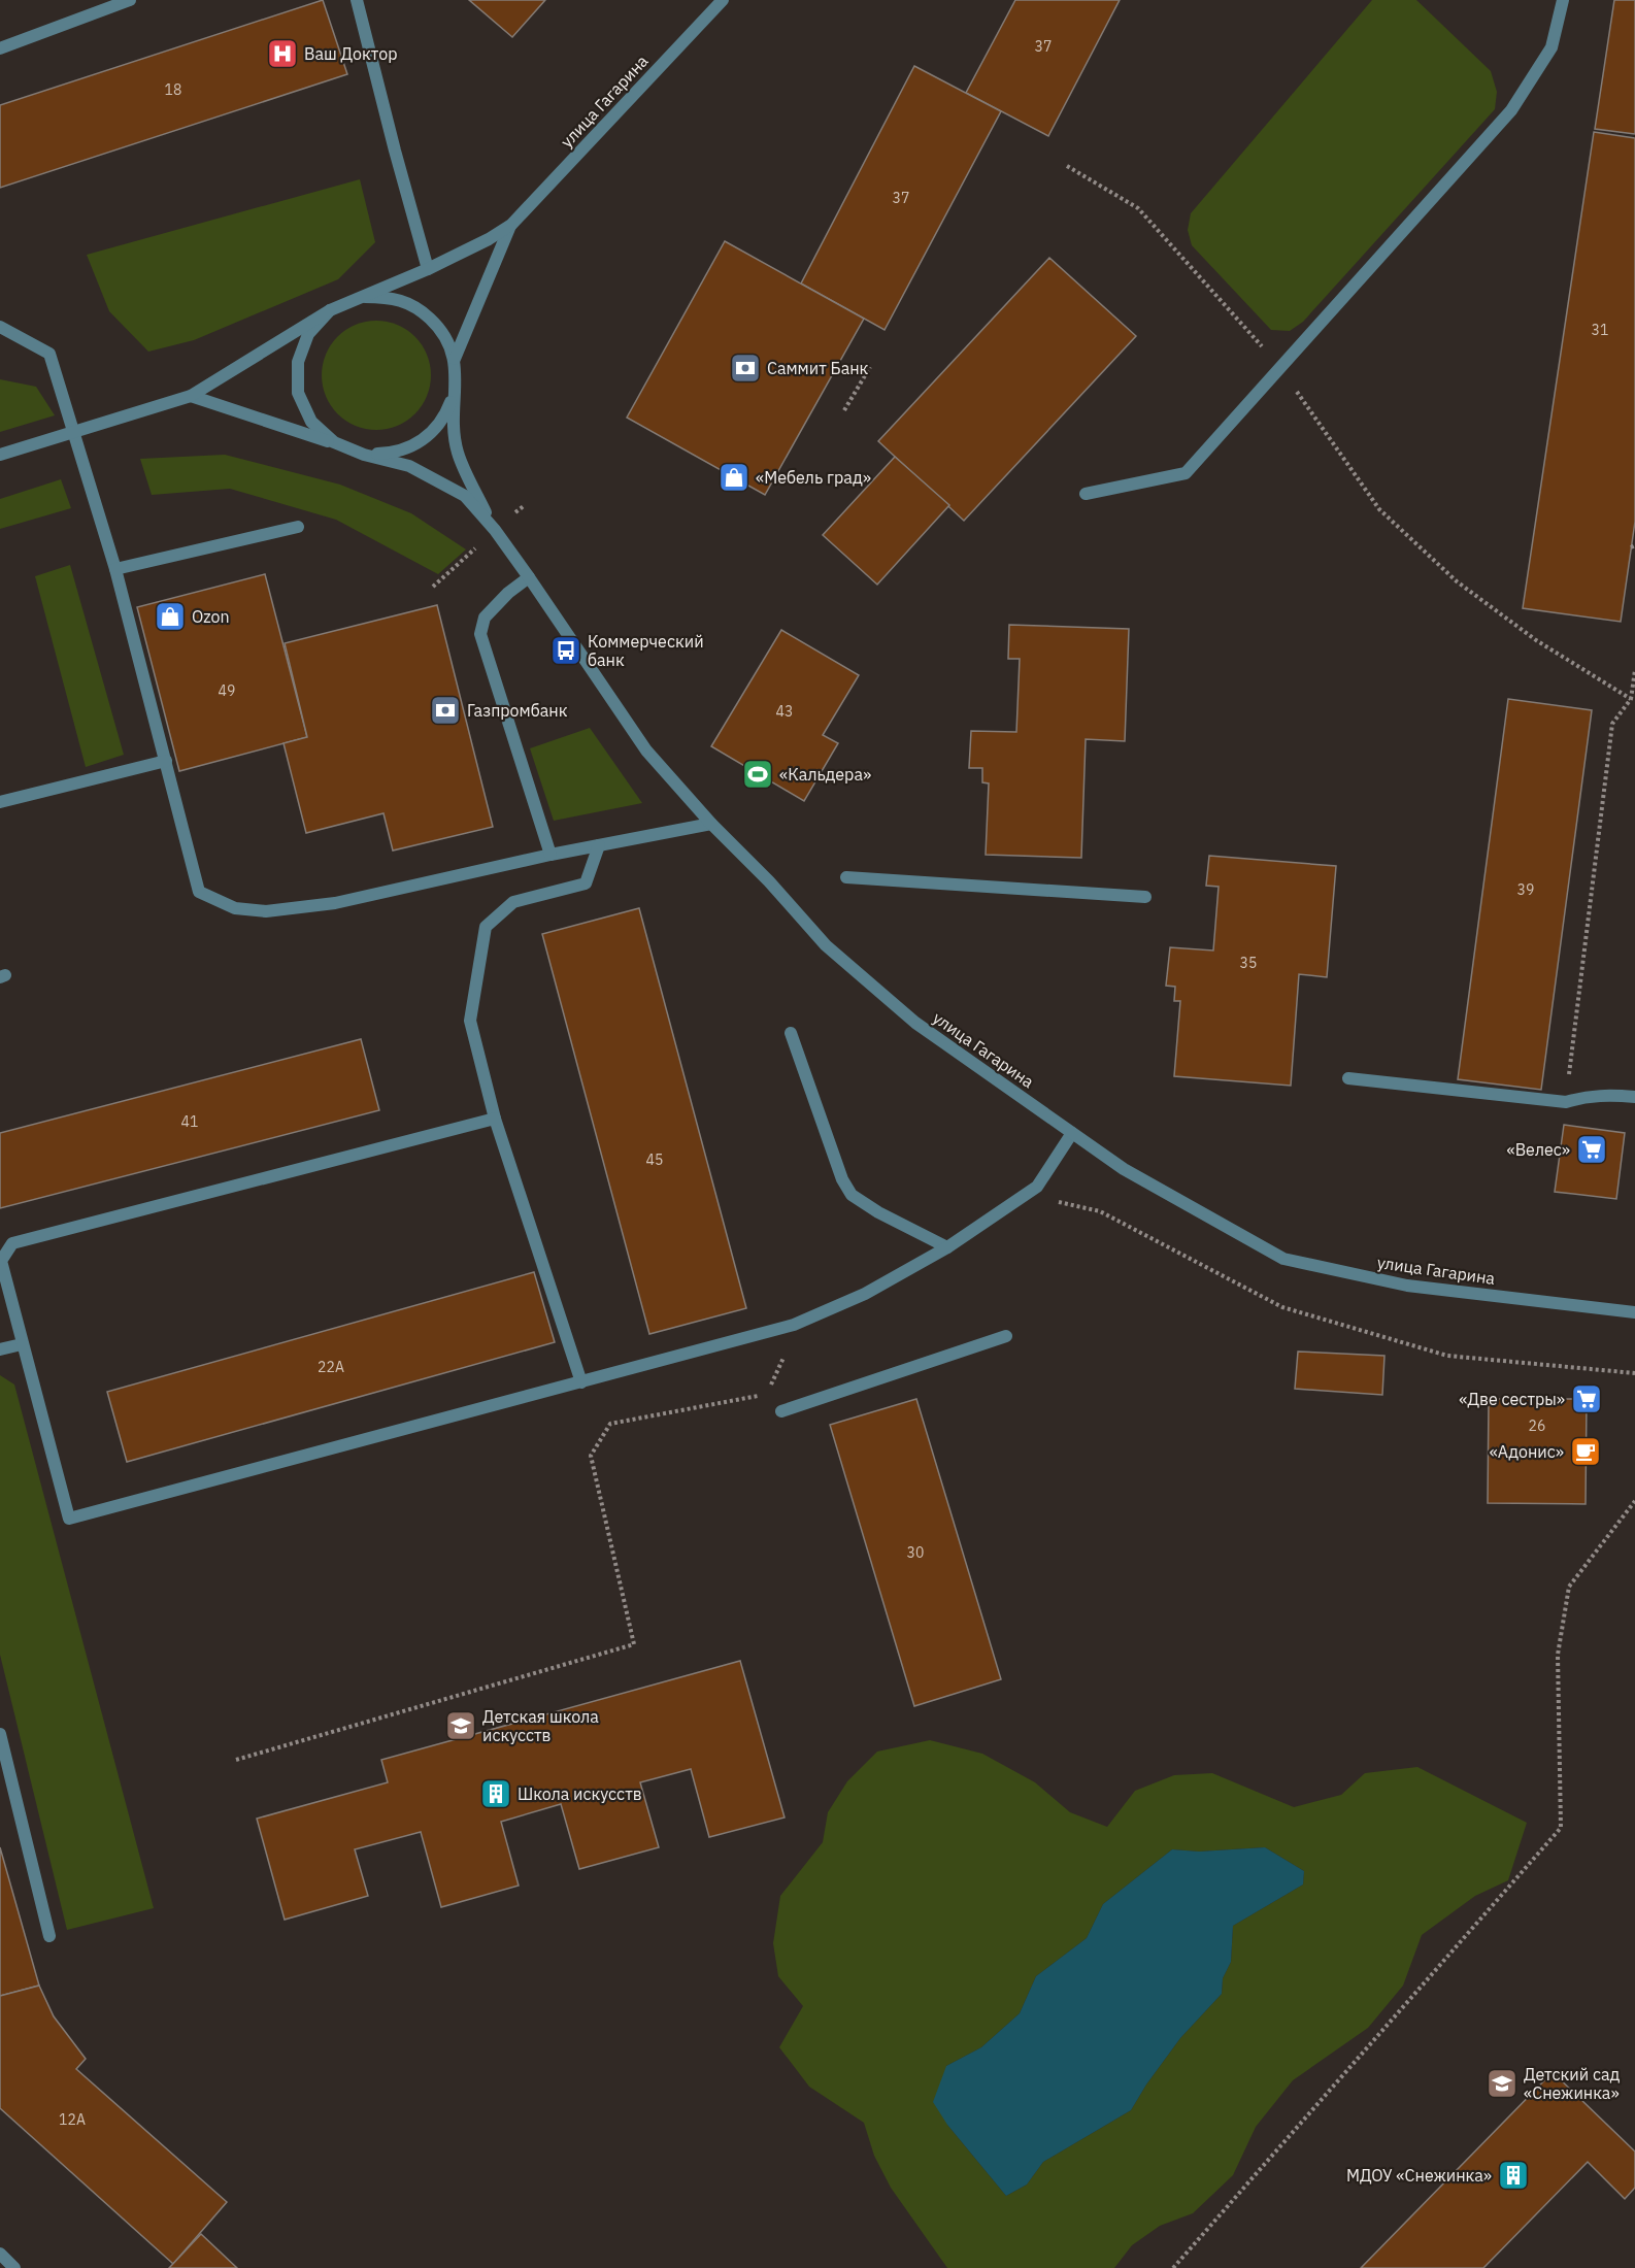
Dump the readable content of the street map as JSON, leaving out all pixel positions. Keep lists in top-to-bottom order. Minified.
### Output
{"streets":{"street":["улица Гагарина"]},"places":{"hospital":["Ваш Доктор"],"bank":["Саммит Банк","Газпромбанк"],"shop":["«Мебель град»","Ozon"],"bus stop":["Коммерческий банк"],"sports":["«Кальдера»"],"supermarket":["«Велес»","«Две сестры»"],"cafe":["«Адонис»"],"school or university":["Детская школа искусств","Детский сад «Снежинка»"],"building":["Школа искусств","МДОУ «Снежинка»"]},"house_numbers":["37","18","37","31","49","43","39","35","41","45","22А","26","30","12А"]}
